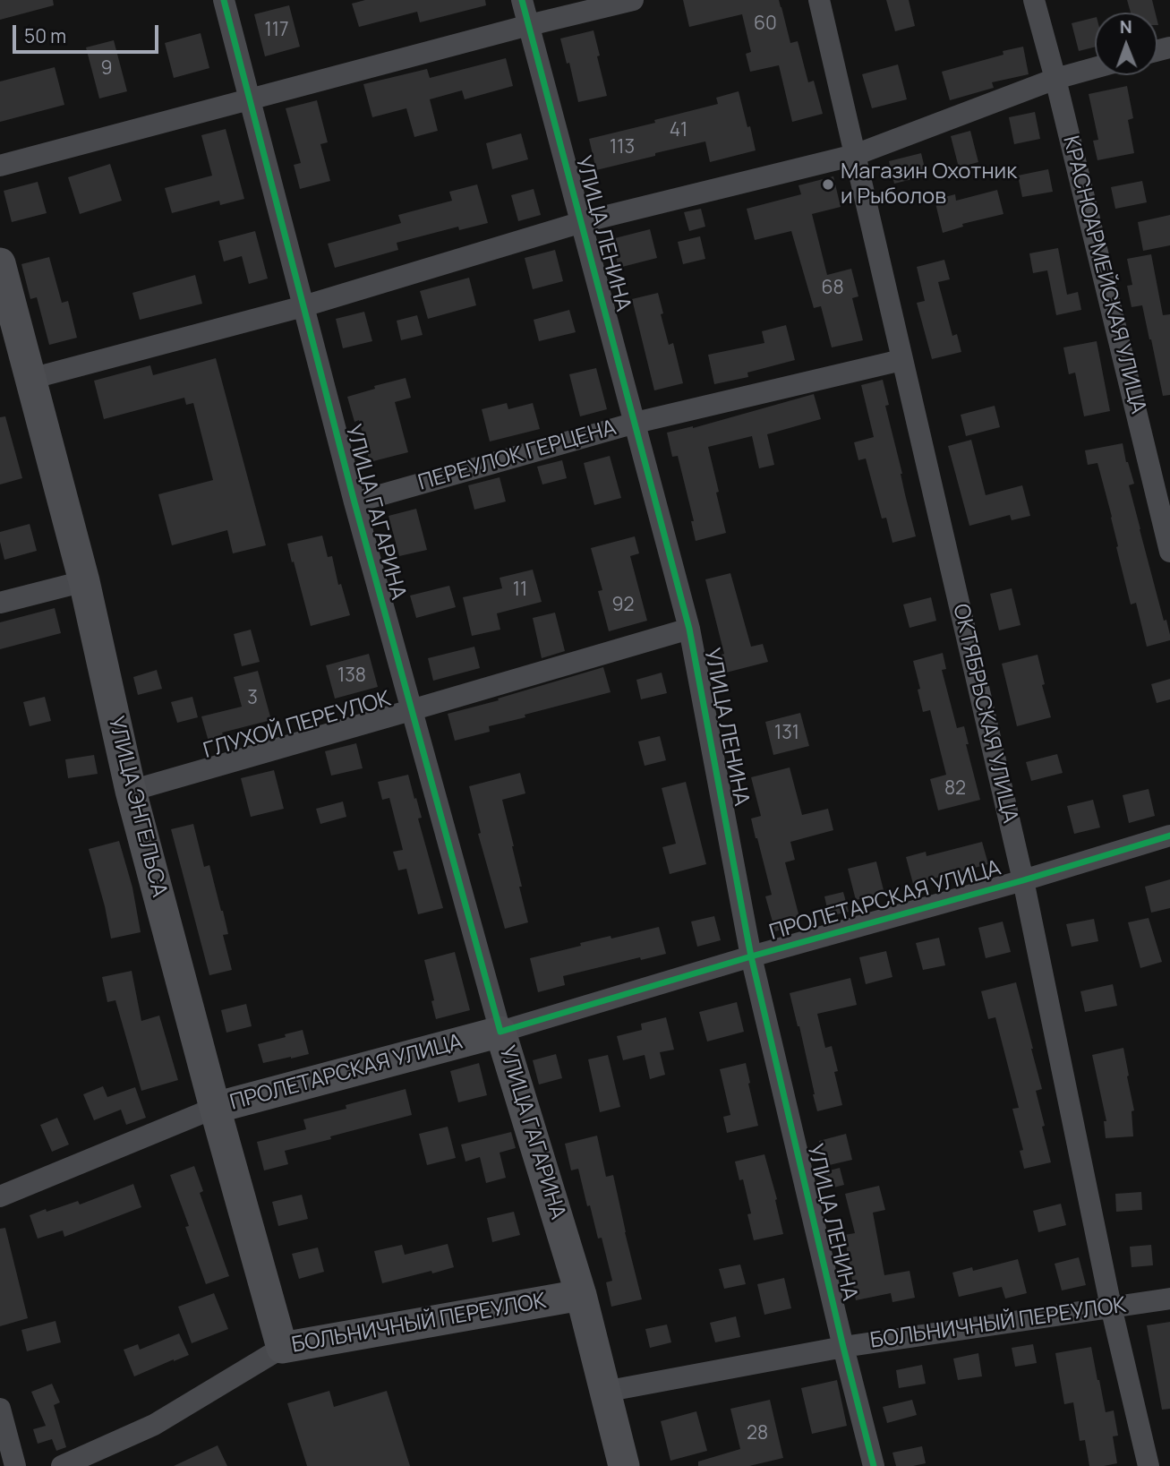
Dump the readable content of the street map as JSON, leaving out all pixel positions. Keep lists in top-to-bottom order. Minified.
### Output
{"streets":{"main road":["УЛИЦА ГАГАРИНА","УЛИЦА ЭНГЕЛЬСА","ПРОЛЕТАРСКАЯ УЛИЦА","БОЛЬНИЧНЫЙ ПЕРЕУЛОК"],"street":["УЛИЦА ЛЕНИНА","КРАСНОАРМЕЙСКАЯ УЛИЦА","ПЕРЕУЛОК ГЕРЦЕНА","ОКТЯБРЬСКАЯ УЛИЦА","ГЛУХОЙ ПЕРЕУЛОК"]},"crossings":[["УЛИЦА ЛЕНИНА","ПЕРЕУЛОК ГЕРЦЕНА"],["УЛИЦА ЛЕНИНА","ГЛУХОЙ ПЕРЕУЛОК"],["УЛИЦА ЛЕНИНА","ПРОЛЕТАРСКАЯ УЛИЦА"],["УЛИЦА ЛЕНИНА","БОЛЬНИЧНЫЙ ПЕРЕУЛОК"],["ПЕРЕУЛОК ГЕРЦЕНА","УЛИЦА ГАГАРИНА"],["ПЕРЕУЛОК ГЕРЦЕНА","ОКТЯБРЬСКАЯ УЛИЦА"],["УЛИЦА ГАГАРИНА","ГЛУХОЙ ПЕРЕУЛОК"],["УЛИЦА ГАГАРИНА","ПРОЛЕТАРСКАЯ УЛИЦА"],["УЛИЦА ГАГАРИНА","БОЛЬНИЧНЫЙ ПЕРЕУЛОК"],["ОКТЯБРЬСКАЯ УЛИЦА","ПРОЛЕТАРСКАЯ УЛИЦА"],["ОКТЯБРЬСКАЯ УЛИЦА","БОЛЬНИЧНЫЙ ПЕРЕУЛОК"],["ГЛУХОЙ ПЕРЕУЛОК","УЛИЦА ЭНГЕЛЬСА"],["УЛИЦА ЭНГЕЛЬСА","ПРОЛЕТАРСКАЯ УЛИЦА"],["УЛИЦА ЭНГЕЛЬСА","БОЛЬНИЧНЫЙ ПЕРЕУЛОК"]],"places":["Магазин Охотник и Рыболов"],"house_numbers":["60","117","9","41","113","68","11","92","138","3","131","82","28"],"scale_bar":"50 m","north":"top"}
